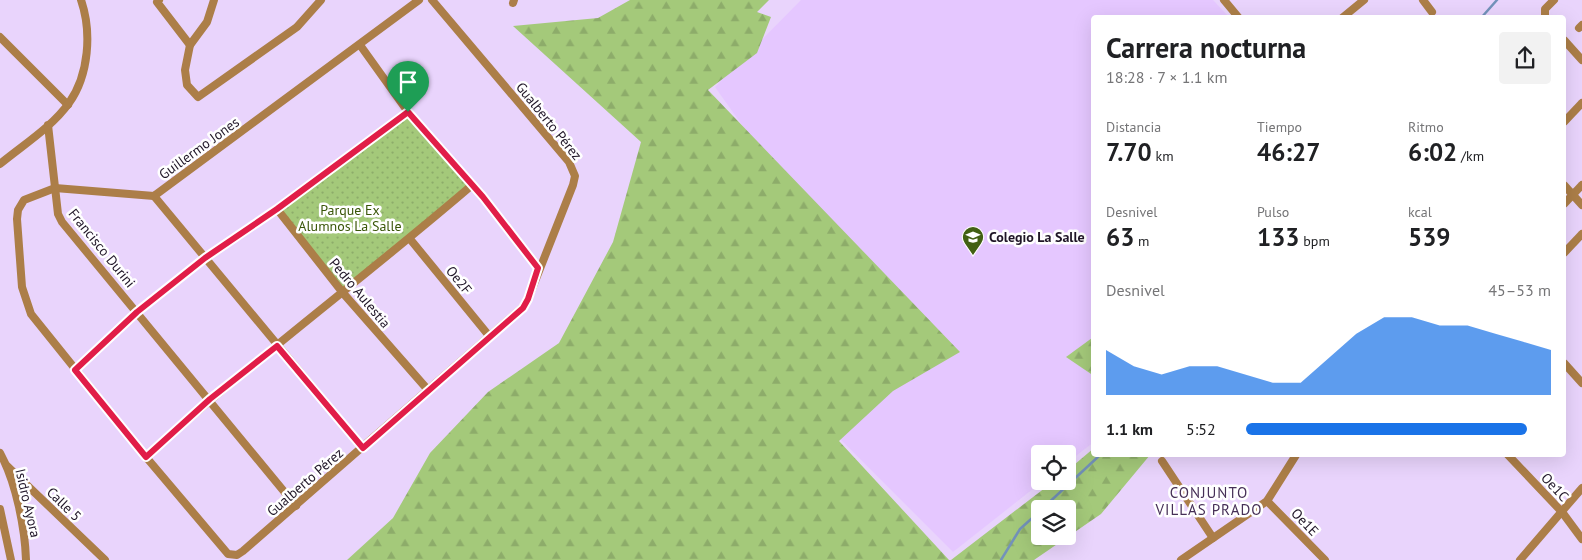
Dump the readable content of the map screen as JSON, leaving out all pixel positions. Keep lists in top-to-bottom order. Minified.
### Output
{"streets":{"street":["Gualberto Pérez","Guillermo Jones","Francisco Durini","Oe2F","Pedro Aulestia","Oe1C","Isidro Ayora","Calle 5","Oe1E"]},"crossings":[["Gualberto Pérez","Guillermo Jones"],["Gualberto Pérez","Francisco Durini"],["Gualberto Pérez","Oe2F"],["Gualberto Pérez","Pedro Aulestia"],["Guillermo Jones","Francisco Durini"],["Isidro Ayora","Calle 5"]],"districts":["CONJUNTO VILLAS PRADO"],"parks":["Parque Ex Alumnos La Salle"],"places":{"school or university":["Colegio La Salle"]},"page":{"heading":["Carrera nocturna","18:28 · 7 × 1.1 km"],"stats":[["Distancia","7.70 km"],["Tiempo","46:27"],["Ritmo","6:02 /km"],["Desnivel","63 m"],["Pulso","133 bpm"],["kcal","539"]],"chart":["Desnivel","45–53 m"],"list":[{"name":"1.1 km","note":"5:52"}]}}
